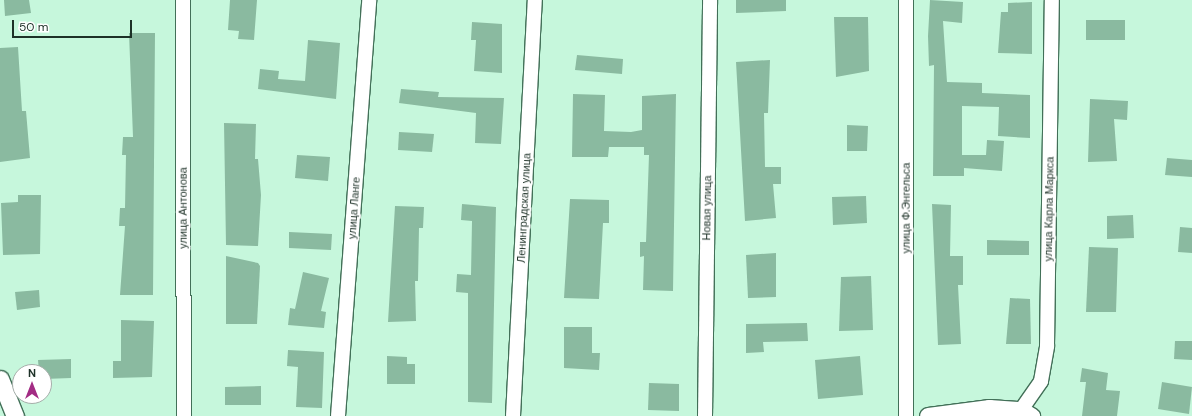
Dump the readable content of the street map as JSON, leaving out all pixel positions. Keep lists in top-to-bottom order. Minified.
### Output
{"streets":{"street":["улица Антонова","улица Ланге","Ленинградская улица","Новая улица","улица Ф.Энгельса","улица Карла Маркса"]},"scale_bar":"50 m","north":"top"}
